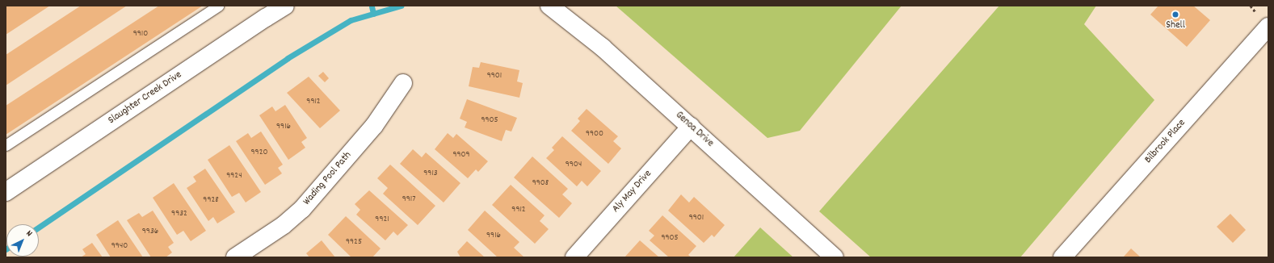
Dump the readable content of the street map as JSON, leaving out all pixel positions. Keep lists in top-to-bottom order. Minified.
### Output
{"streets":{"street":["Slaughter Creek Drive","Genoa Drive","Bilbrook Place","Wading Pool Path","Aly May Drive"]},"crossings":[["Genoa Drive","Aly May Drive"]],"places":["Shell"],"house_numbers":["9910","9901","9912","9905","9916","9900","9920","9909","9904","9913","9924","9908","9917","9928","9912","9932","9901","9921","9936","9916","9905","9925","9940"],"north":"top right"}
